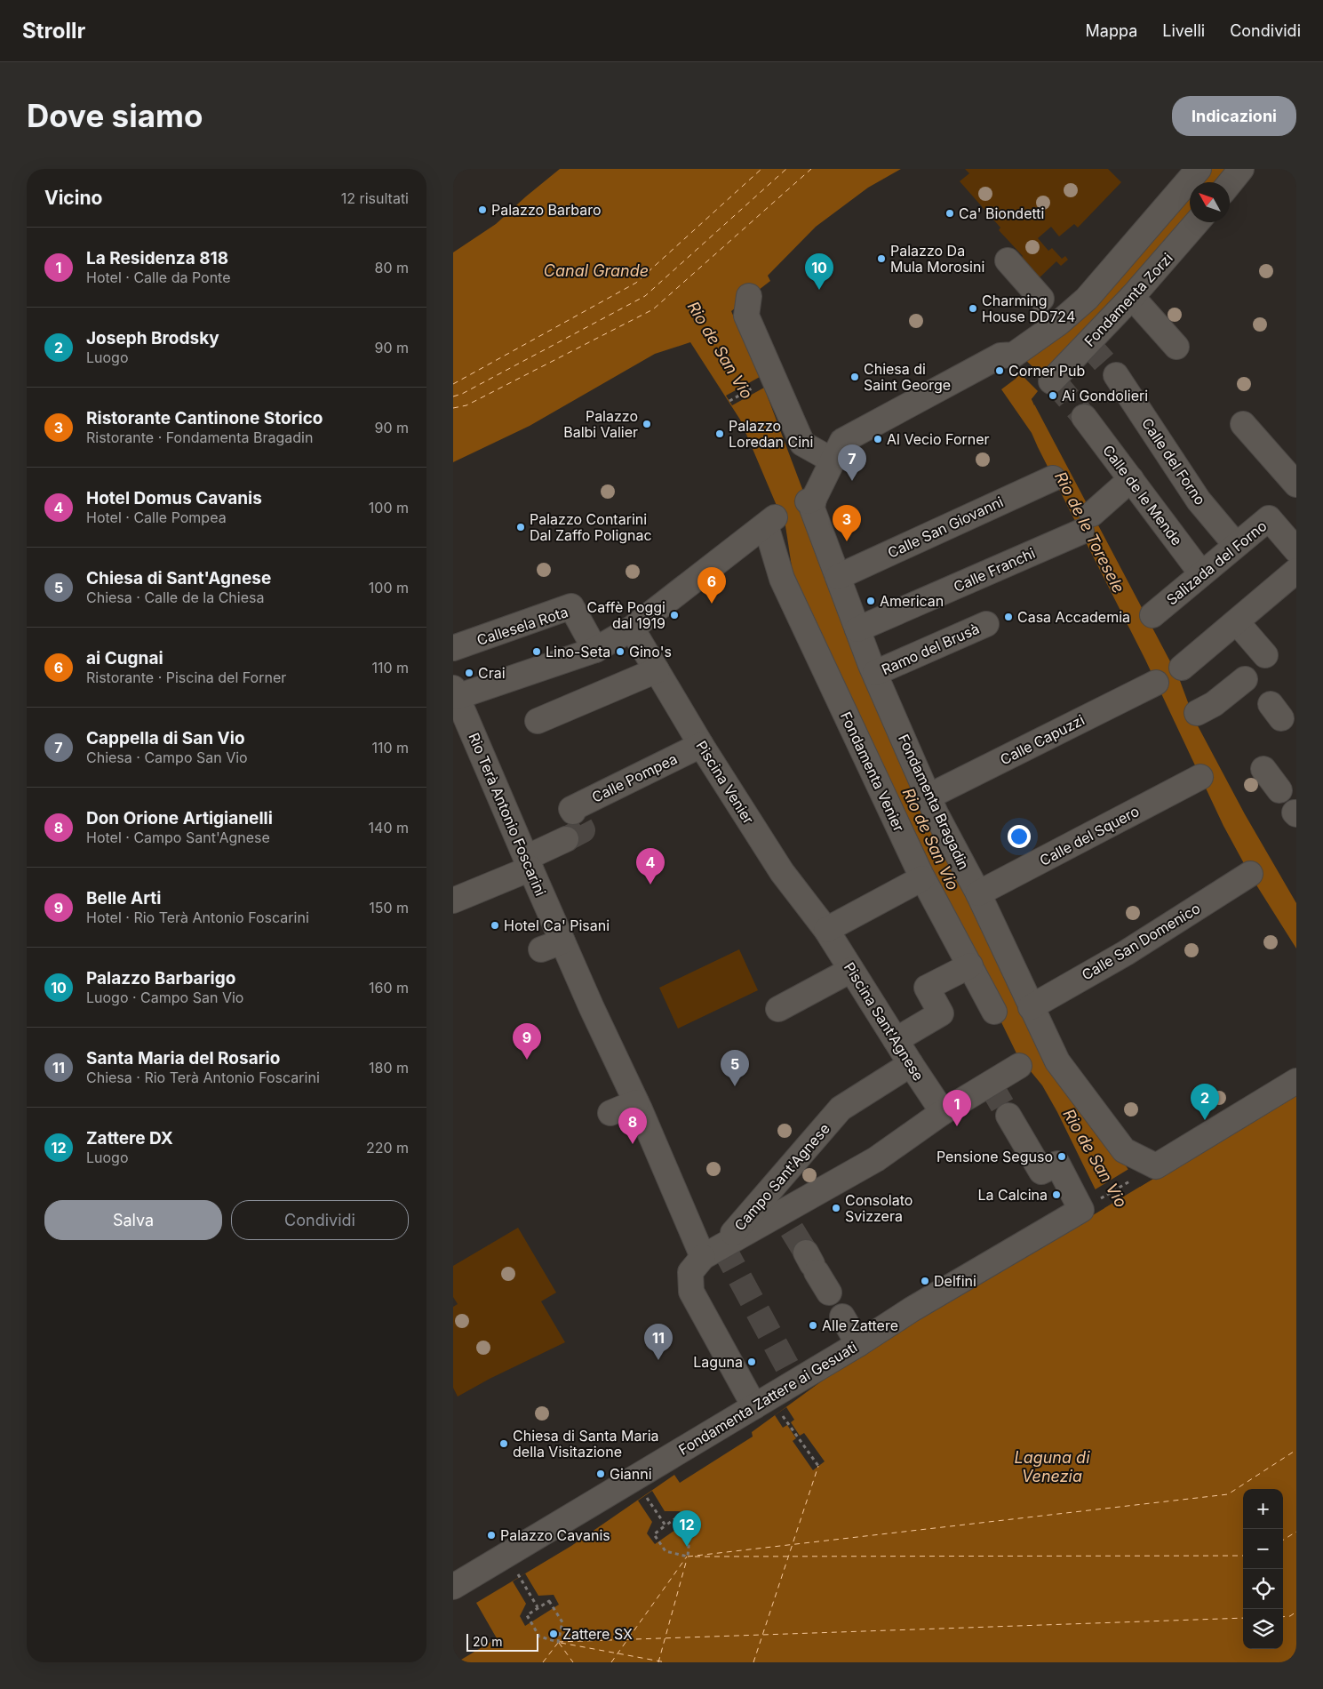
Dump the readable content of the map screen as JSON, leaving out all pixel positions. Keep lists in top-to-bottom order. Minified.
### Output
{"streets":{"street":["Fondamenta Zorzi","Calle del Forno","Calle de le Mende","Calle San Giovanni","Salizada del Forno","Calle Franchi","Callesela Rota","Ramo del Brusà","Calle Capuzzi","Fondamenta Venier","Calle Pompea","Piscina Venier","Fondamenta Bragadin","Rio Terà Antonio Foscarini","Calle del Squero","Calle San Domenico","Piscina Sant'Agnese","Campo Sant'Agnese","Fondamenta Zattere ai Gesuati"]},"crossings":[["Calle del Forno","Salizada del Forno"],["Calle de le Mende","Salizada del Forno"],["Calle de le Mende","Calle Franchi"],["Calle San Giovanni","Fondamenta Bragadin"],["Calle Franchi","Fondamenta Bragadin"],["Ramo del Brusà","Fondamenta Bragadin"],["Calle Capuzzi","Fondamenta Bragadin"],["Fondamenta Venier","Piscina Venier"],["Calle Pompea","Piscina Venier"],["Piscina Venier","Piscina Sant'Agnese"],["Fondamenta Bragadin","Calle del Squero"],["Fondamenta Bragadin","Calle San Domenico"],["Piscina Sant'Agnese","Campo Sant'Agnese"]],"water":["Canal Grande","Rio de San Vio","Rio de le Toresele","Laguna di Venezia"],"places":["Palazzo Barbaro","Ca' Biondetti","Palazzo Da Mula Morosini","Charming House DD724","Corner Pub","Chiesa di Saint George","Ai Gondolieri","Palazzo Balbi Valier","Palazzo Loredan Cini","Al Vecio Forner","Palazzo Contarini Dal Zaffo Polignac","American","Caffè Poggi dal 1919","Casa Accademia","Lino-Seta","Gino's","Crai","Hotel Ca' Pisani","Pensione Seguso","La Calcina","Consolato Svizzera","Delfini","Alle Zattere","Laguna","Chiesa di Santa Maria della Visitazione","Gianni","Palazzo Cavanis","Zattere SX"],"scale_bar":"20 m","north":"top left","page":{"header":"Strollr","nav":["Mappa","Livelli","Condividi"],"buttons":["Indicazioni",["Salva","Condividi"]],"title":"Dove siamo","heading":["Vicino","12 risultati"],"list":[{"mark":"1","name":"La Residenza 818","note":"Hotel · Calle da Ponte","value":"80 m"},{"mark":"2","name":"Joseph Brodsky","note":"Luogo","value":"90 m"},{"mark":"3","name":"Ristorante Cantinone Storico","note":"Ristorante · Fondamenta Bragadin","value":"90 m"},{"mark":"4","name":"Hotel Domus Cavanis","note":"Hotel · Calle Pompea","value":"100 m"},{"mark":"5","name":"Chiesa di Sant'Agnese","note":"Chiesa · Calle de la Chiesa","value":"100 m"},{"mark":"6","name":"ai Cugnai","note":"Ristorante · Piscina del Forner","value":"110 m"},{"mark":"7","name":"Cappella di San Vio","note":"Chiesa · Campo San Vio","value":"110 m"},{"mark":"8","name":"Don Orione Artigianelli","note":"Hotel · Campo Sant'Agnese","value":"140 m"},{"mark":"9","name":"Belle Arti","note":"Hotel · Rio Terà Antonio Foscarini","value":"150 m"},{"mark":"10","name":"Palazzo Barbarigo","note":"Luogo · Campo San Vio","value":"160 m"},{"mark":"11","name":"Santa Maria del Rosario","note":"Chiesa · Rio Terà Antonio Foscarini","value":"180 m"},{"mark":"12","name":"Zattere DX","note":"Luogo","value":"220 m"}],"pins":["10","7","3","6","4","9","5","2","1","8","11","12"],"map_buttons":["+","−"],"scale":"20 m"}}
